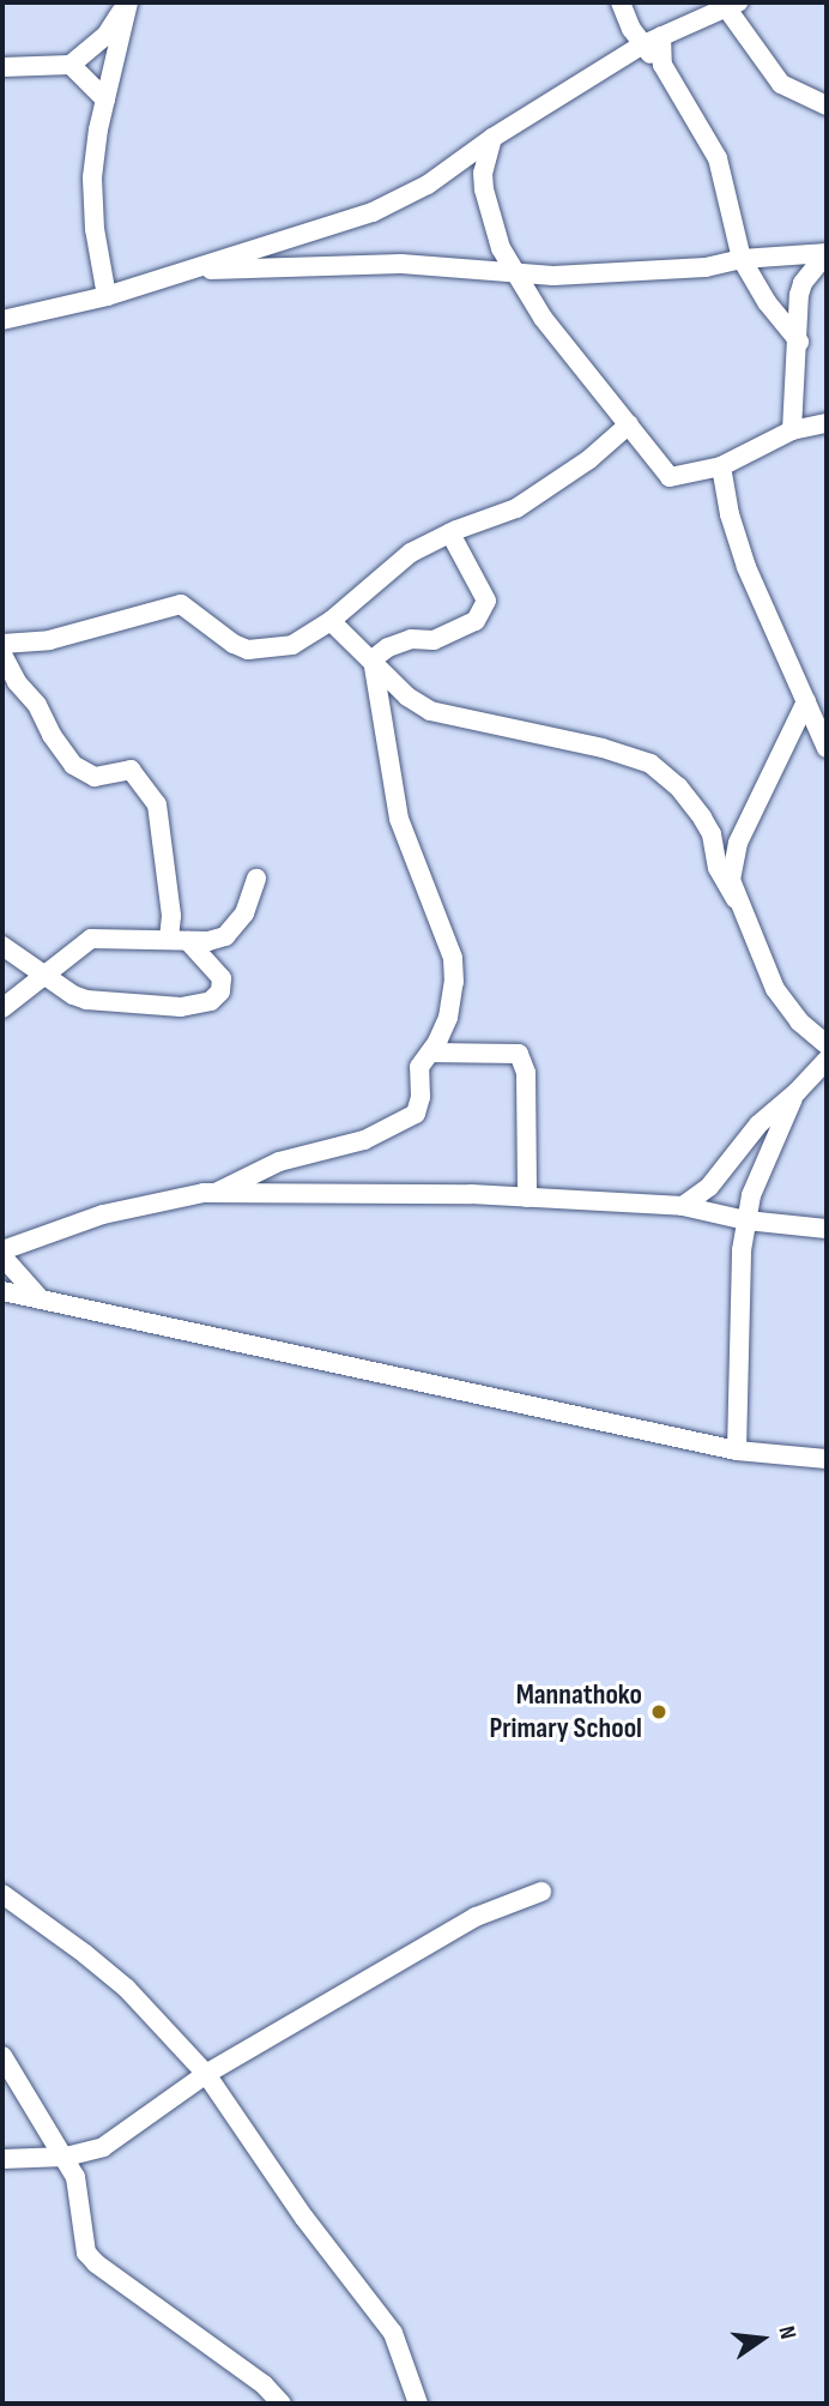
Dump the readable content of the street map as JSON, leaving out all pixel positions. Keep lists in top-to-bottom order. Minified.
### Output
{"places":["Mannathoko Primary School"],"north":"right"}
